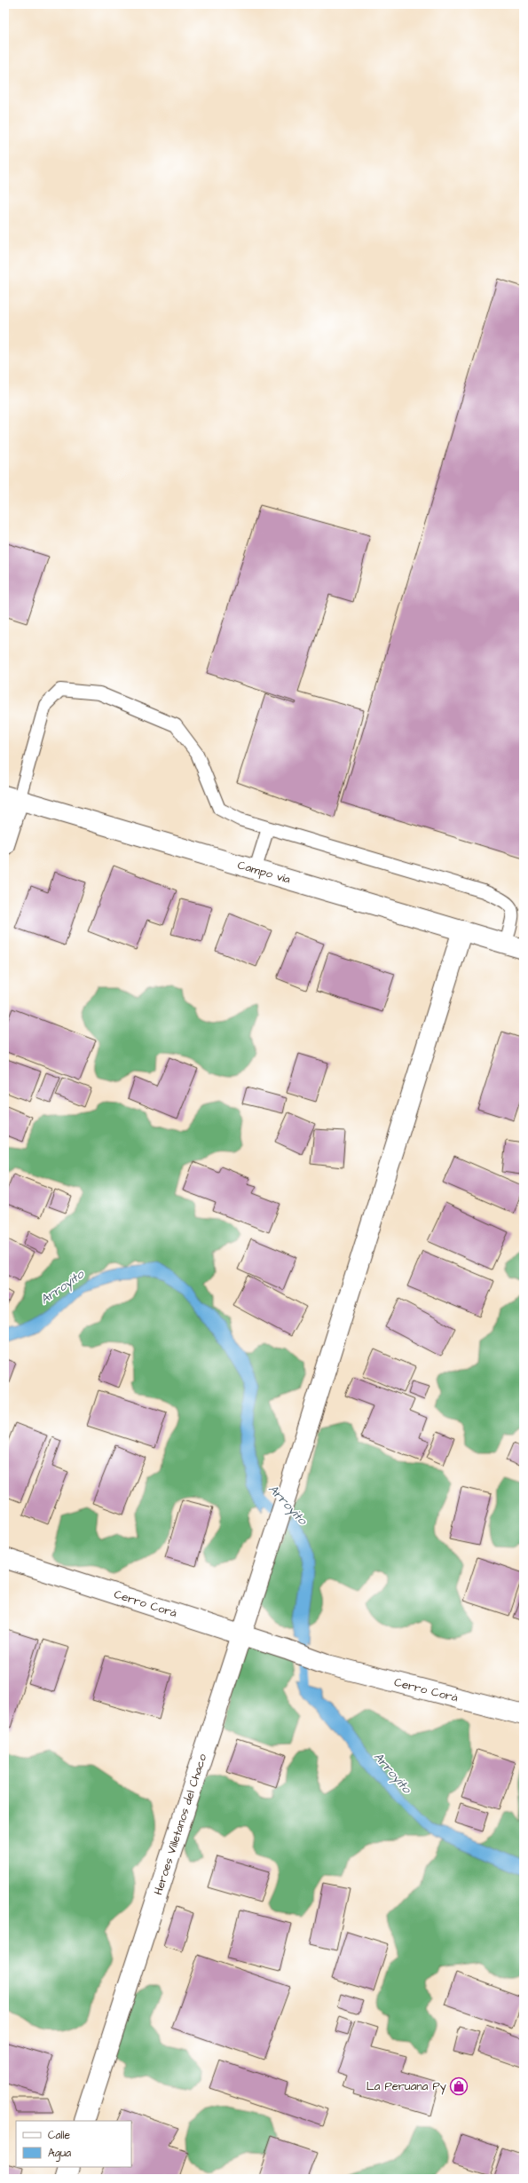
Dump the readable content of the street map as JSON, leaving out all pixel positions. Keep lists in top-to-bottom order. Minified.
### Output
{"streets":{"street":["Campo vía","Cerro Corá","Heroes Villetanos del Chaco"]},"crossings":[["Campo vía","Heroes Villetanos del Chaco"],["Cerro Corá","Heroes Villetanos del Chaco"]],"water":["Arroyito"],"places":{"shop":["La Peruana Py"]},"legend":["Calle","Agua"]}
